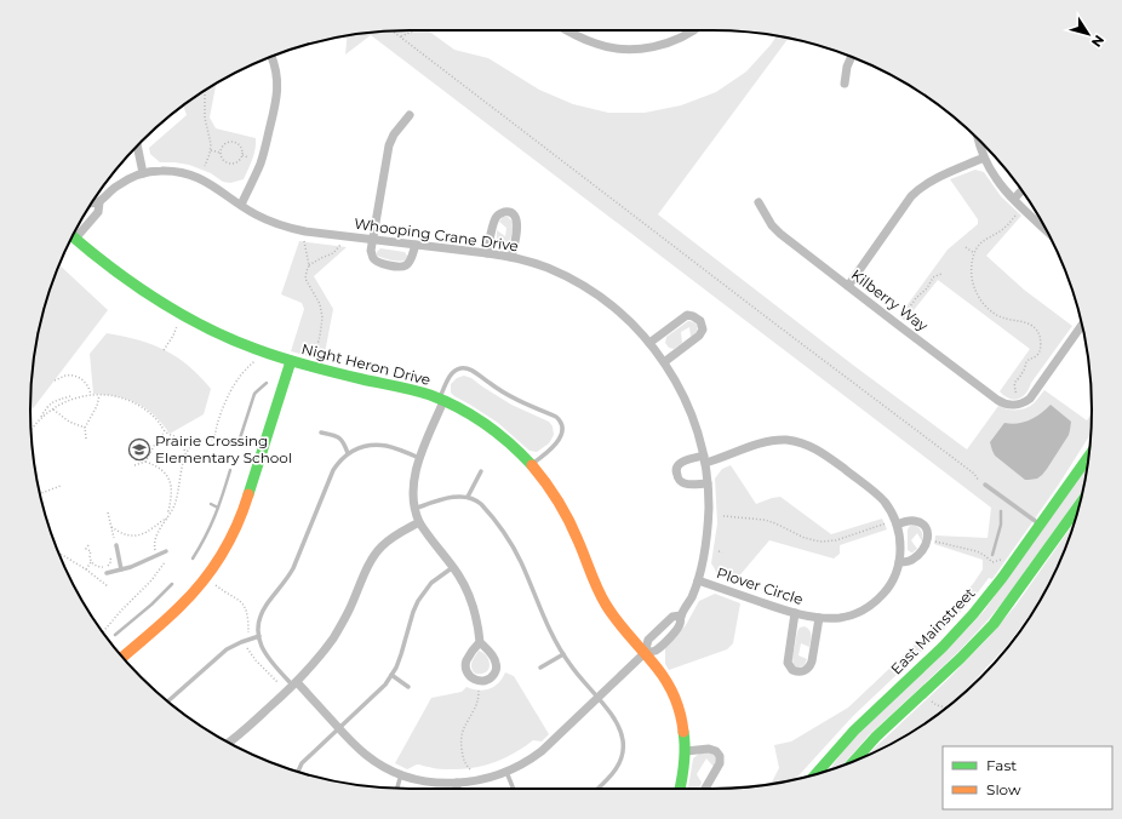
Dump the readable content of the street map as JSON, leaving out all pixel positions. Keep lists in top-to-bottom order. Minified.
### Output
{"streets":{"street":["Whooping Crane Drive","Kilberry Way","Night Heron Drive","Plover Circle","East Mainstreet"]},"crossings":[["Whooping Crane Drive","Night Heron Drive"],["Whooping Crane Drive","Plover Circle"]],"places":{"school or university":["Prairie Crossing Elementary School"]},"legend":["Fast","Slow"],"north":"bottom right"}
